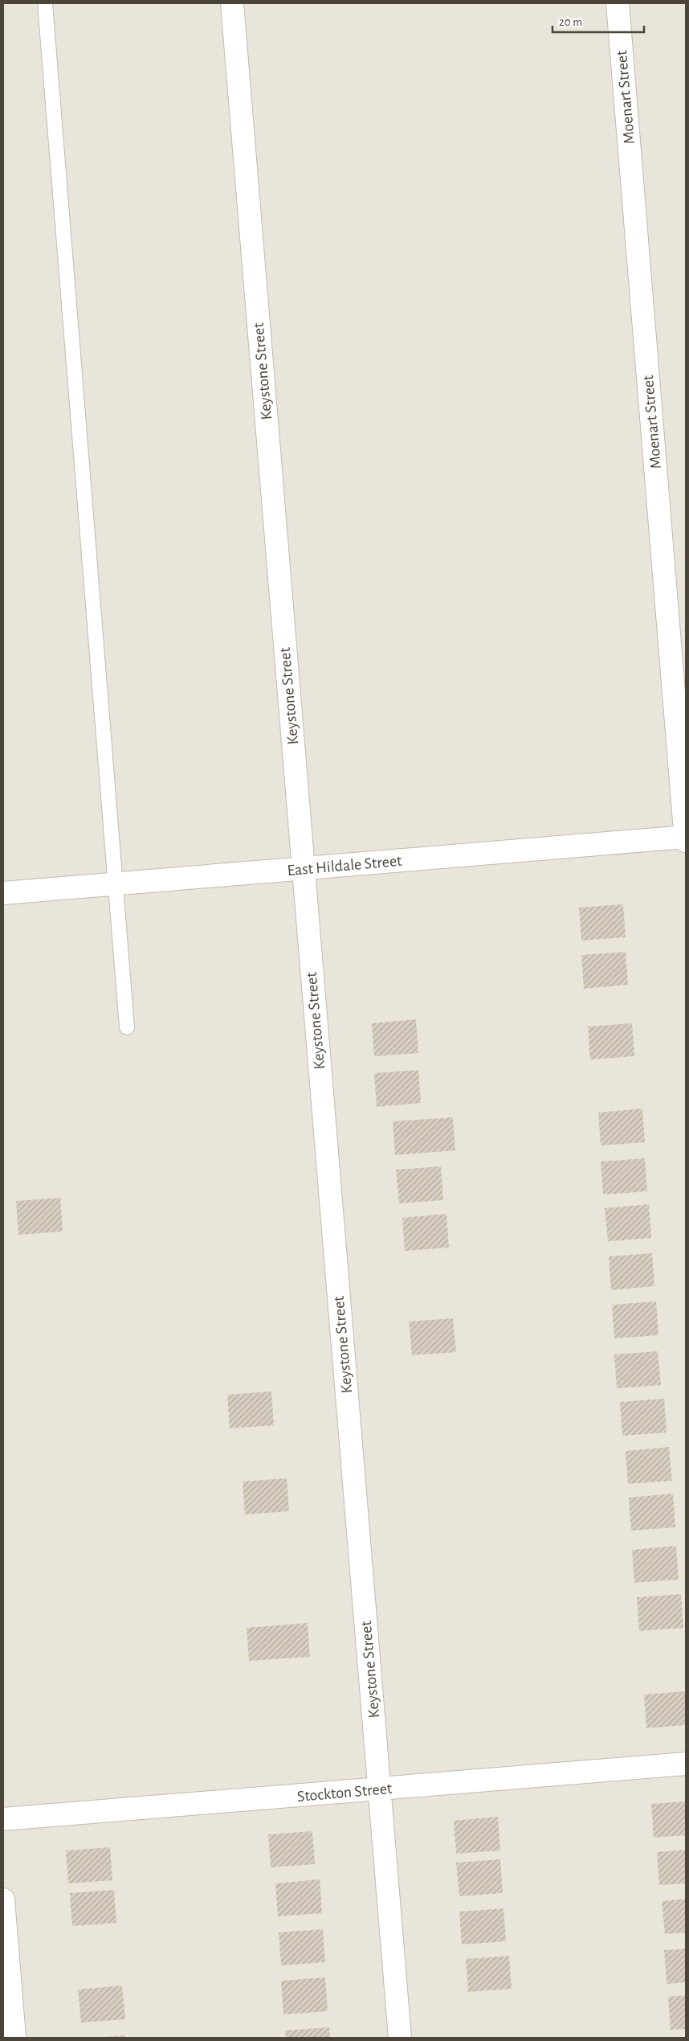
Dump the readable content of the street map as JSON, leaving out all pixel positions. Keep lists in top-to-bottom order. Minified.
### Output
{"streets":{"street":["Moenart Street","Keystone Street","East Hildale Street","Stockton Street"]},"crossings":[["Moenart Street","East Hildale Street"],["Keystone Street","East Hildale Street"],["Keystone Street","Stockton Street"]],"scale_bar":"20 m"}
